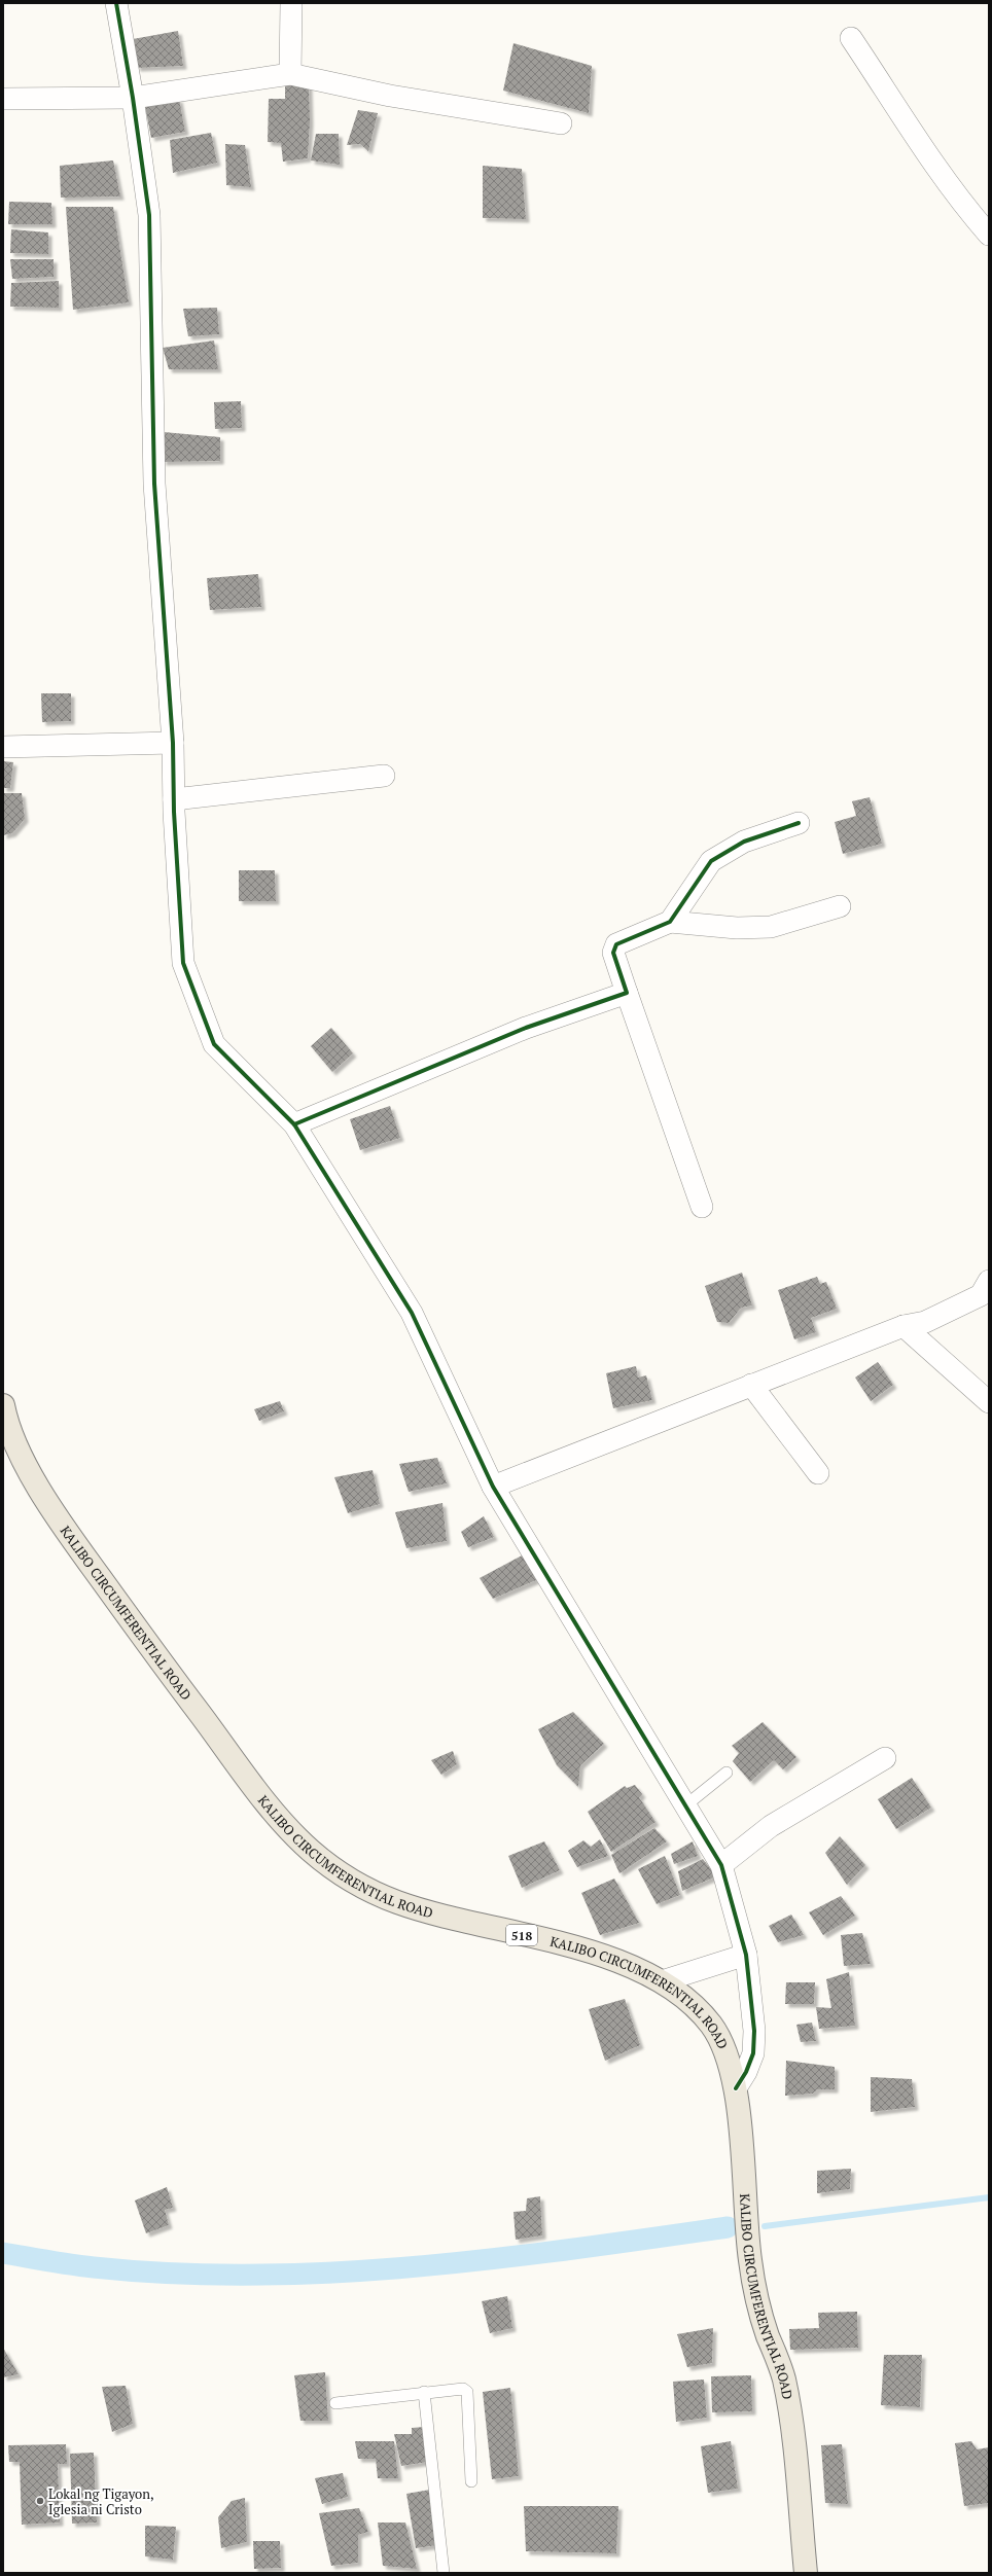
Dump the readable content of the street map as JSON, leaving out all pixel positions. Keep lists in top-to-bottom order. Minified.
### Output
{"streets":{"main road":["KALIBO CIRCUMFERENTIAL ROAD","518"]},"places":["Lokal ng Tigayon, Iglesia ni Cristo"]}
